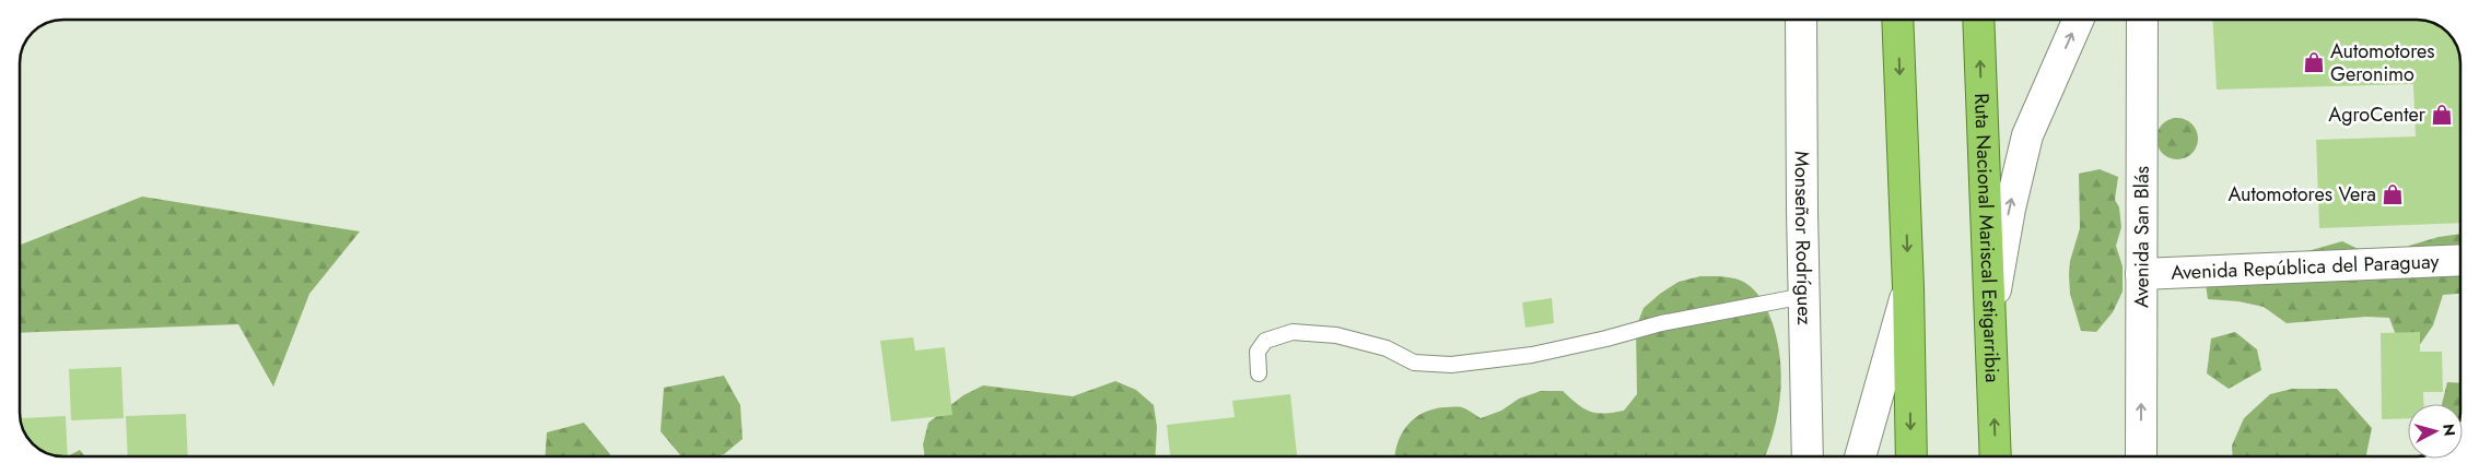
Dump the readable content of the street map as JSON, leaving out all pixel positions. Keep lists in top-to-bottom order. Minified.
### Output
{"streets":{"highway":["Ruta Nacional Mariscal Estigarribia"],"street":["Monseñor Rodríguez","Avenida San Blás","Avenida República del Paraguay"]},"crossings":[["Avenida San Blás","Avenida República del Paraguay"]],"places":{"shop":["Automotores Geronimo","AgroCenter","Automotores Vera"]},"north":"right"}
